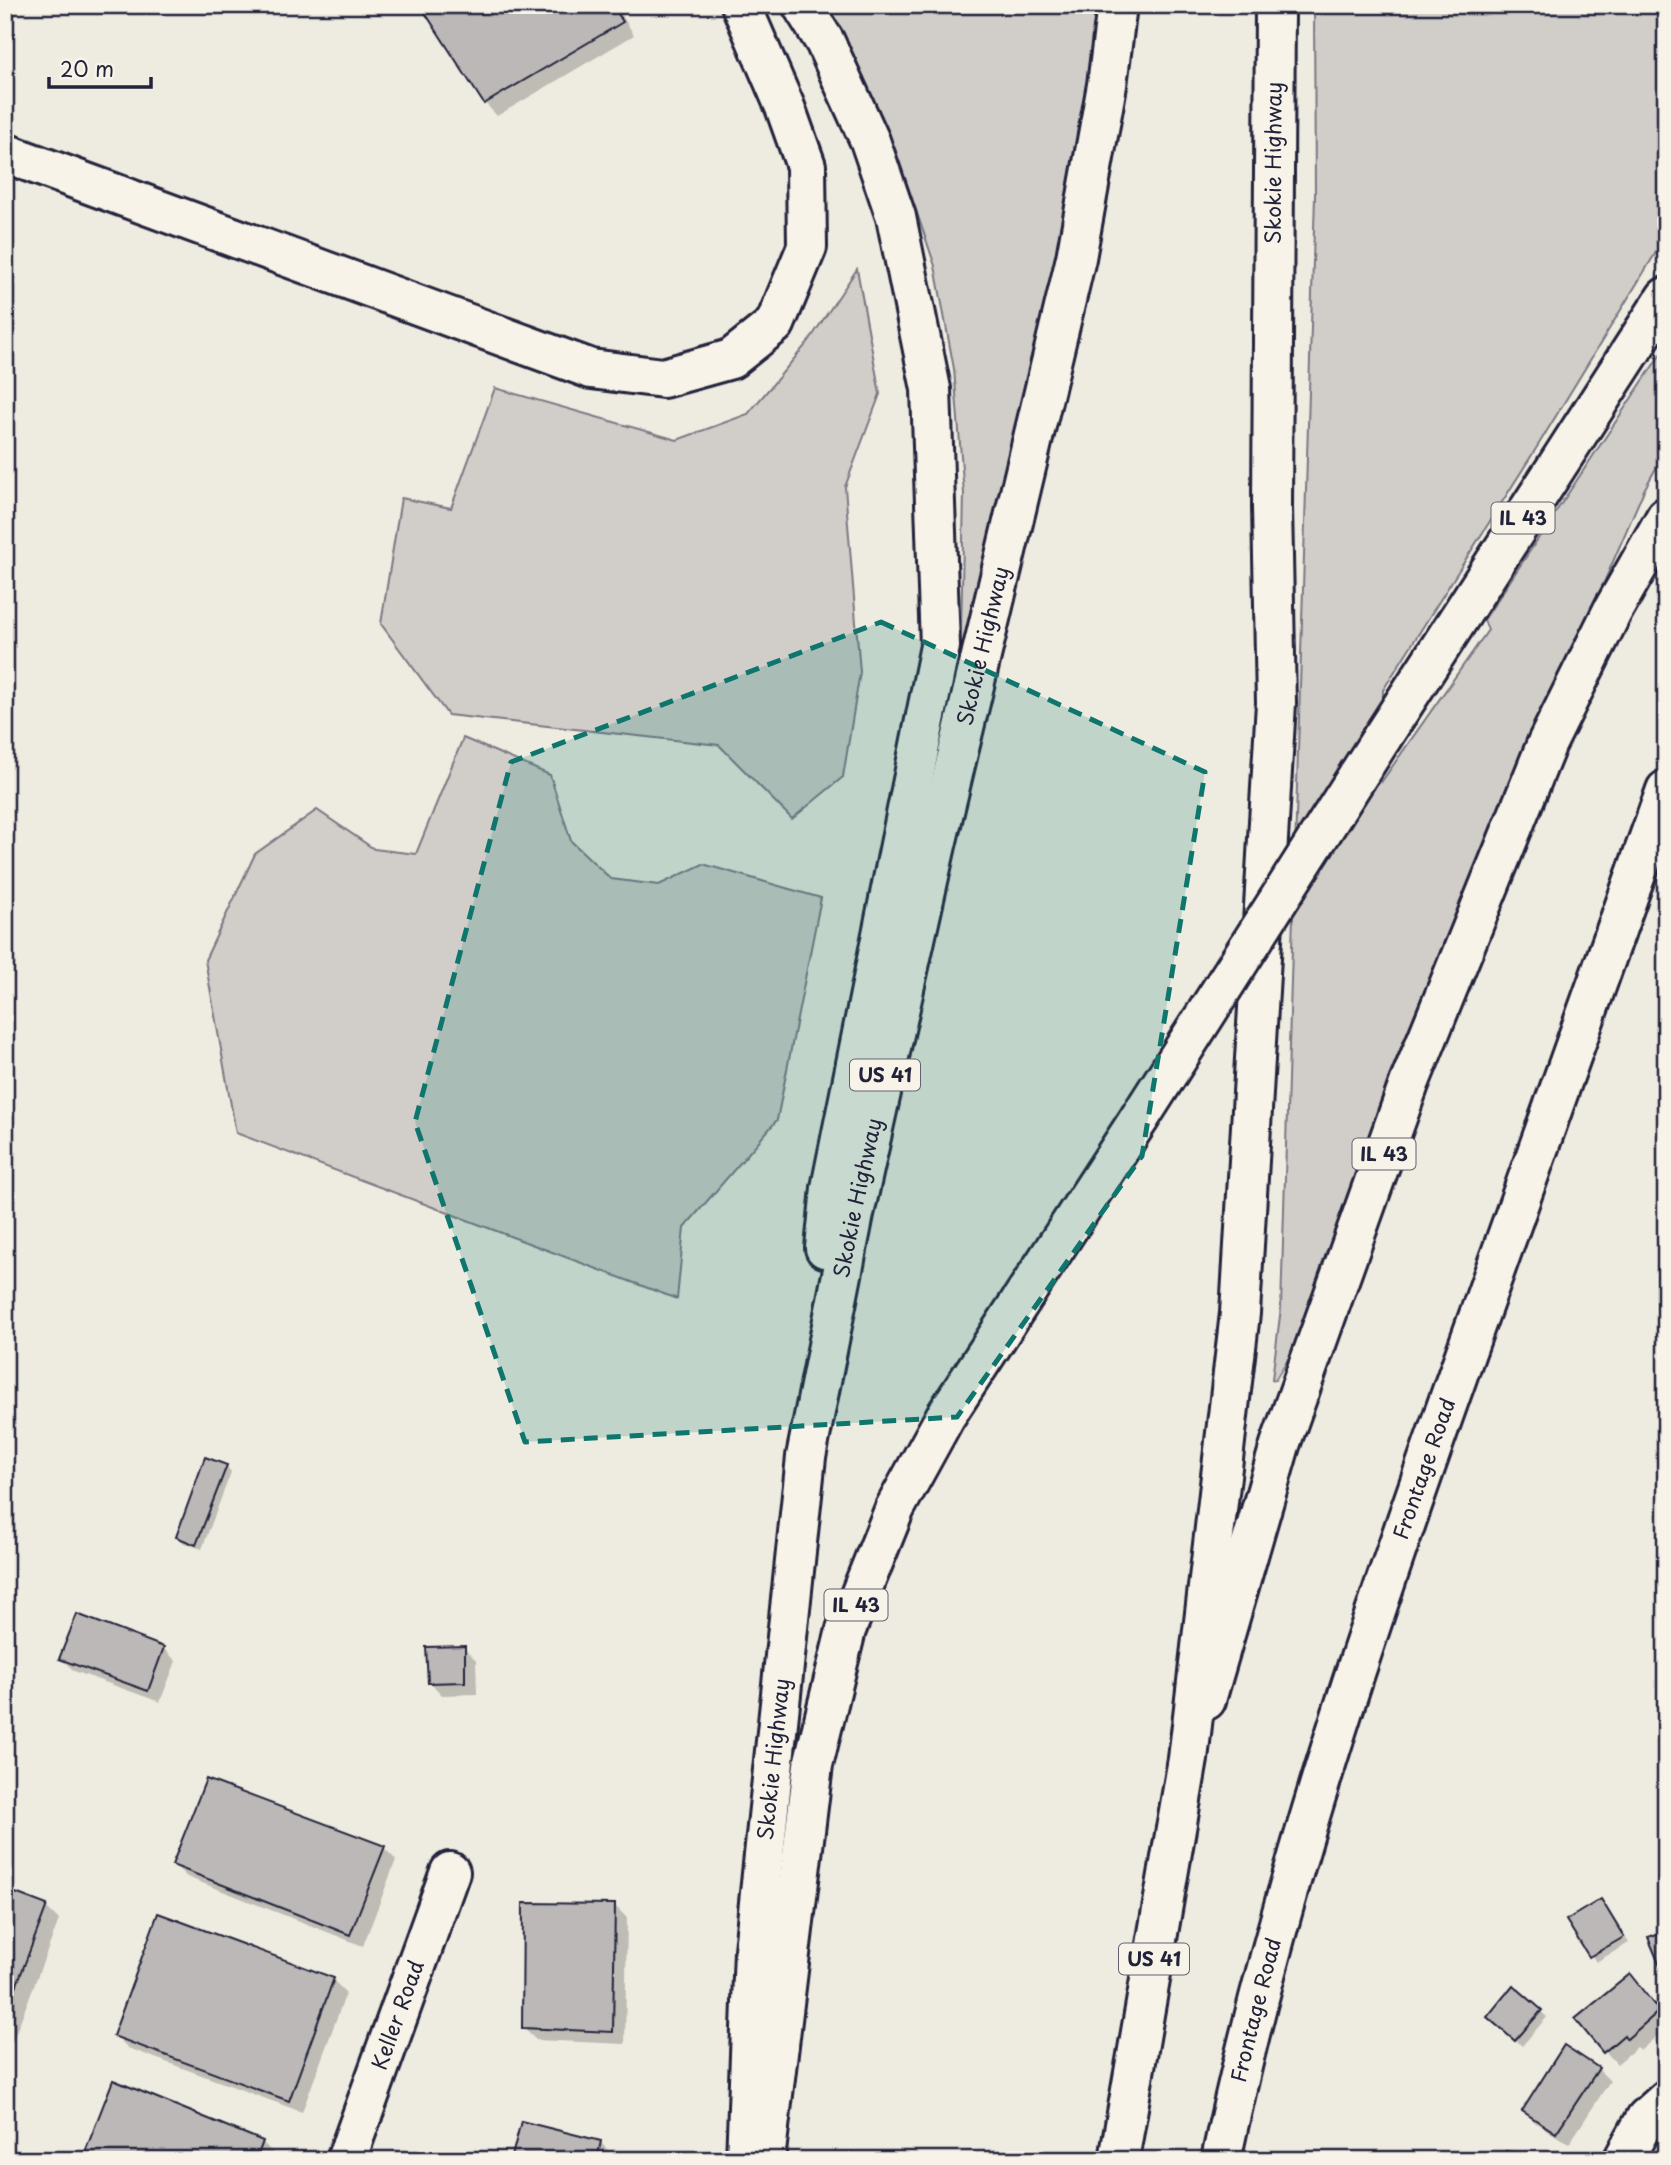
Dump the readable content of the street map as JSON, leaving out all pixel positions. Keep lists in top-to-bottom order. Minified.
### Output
{"streets":{"main road":["Skokie Highway","IL 43","US 41","Frontage Road","Keller Road"]},"crossings":[["Skokie Highway","IL 43"]],"scale_bar":"20 m"}
